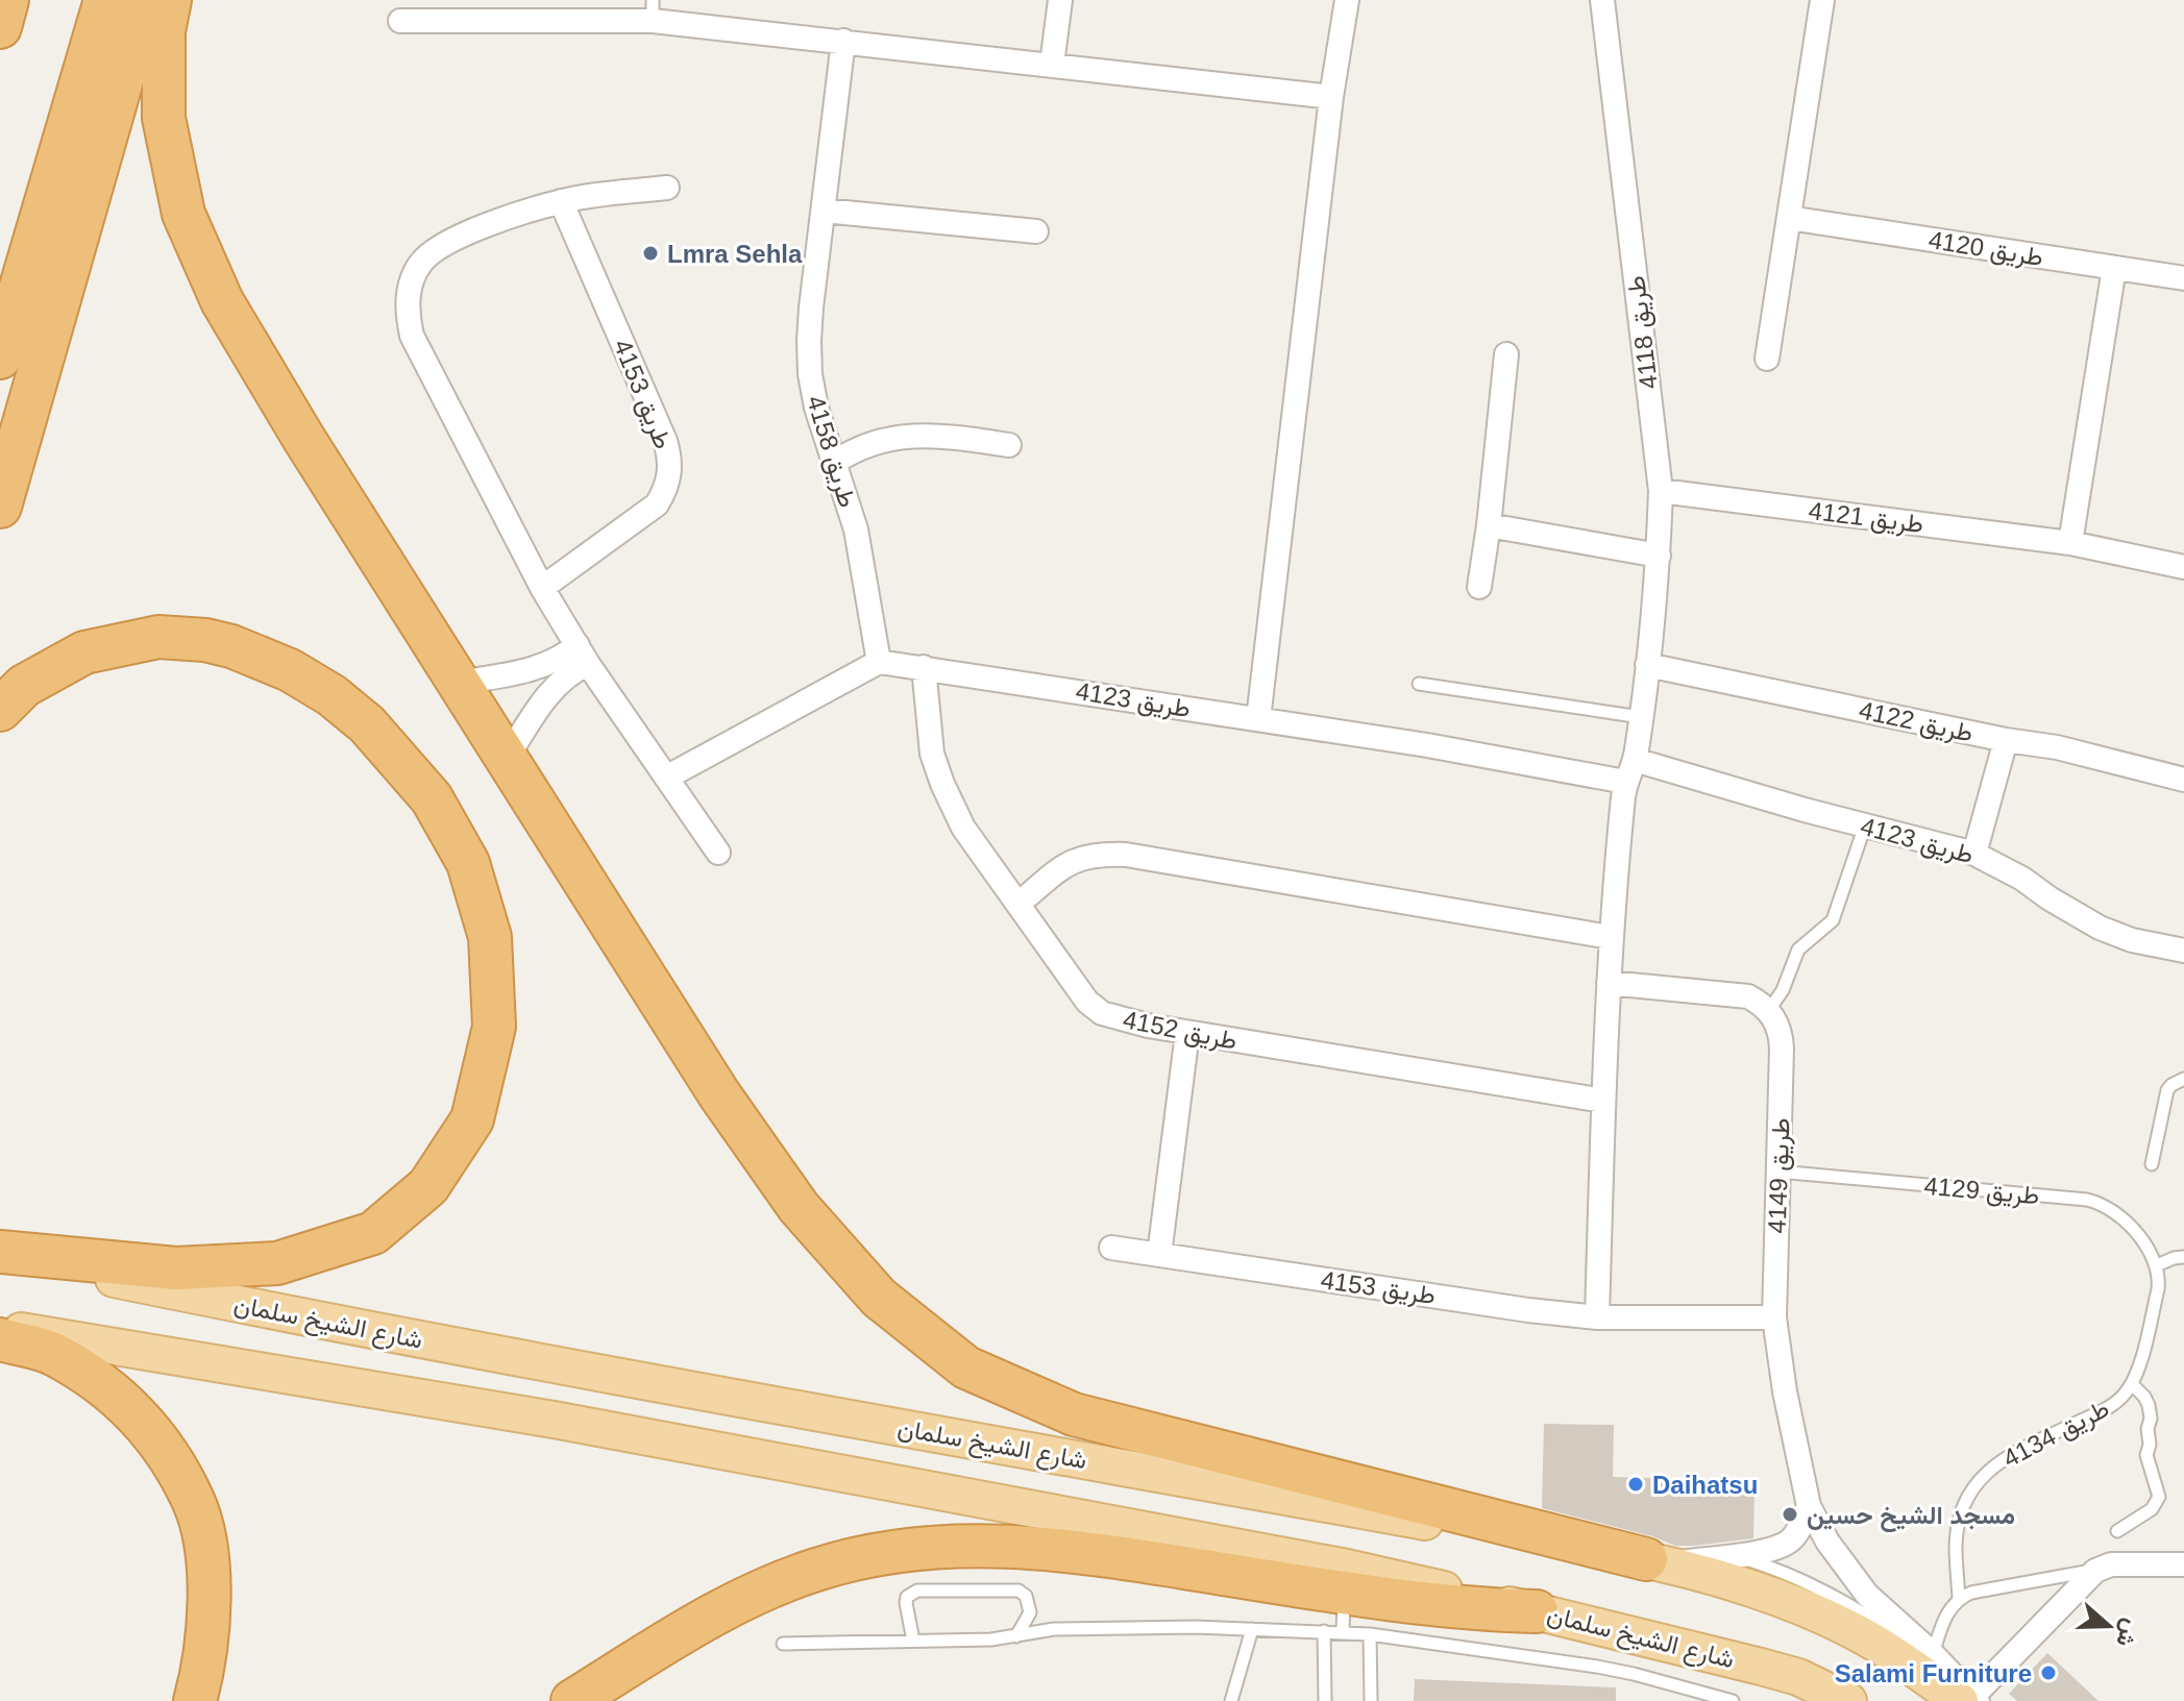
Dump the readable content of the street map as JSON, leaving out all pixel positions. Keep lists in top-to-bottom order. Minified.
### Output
{"streets":{"main road":["شارع الشيخ سلمان"],"street":["طريق 4120","طريق 4118","طريق 4153","طريق 4158","طريق 4121","طريق 4123","طريق 4122","طريق 4152","طريق 4149"],"lane":["طريق 4129","طريق 4134"]},"crossings":[["طريق 4118","طريق 4121"],["طريق 4118","طريق 4122"],["طريق 4153","طريق 4149"],["طريق 4158","طريق 4123"],["طريق 4123","طريق 4152"],["طريق 4149","طريق 4129"],["طريق 4149","شارع الشيخ سلمان"],["طريق 4129","طريق 4134"]],"places":["Lmra Sehla","Daihatsu","مسجد الشيخ حسين","Salami Furniture"],"north":"right"}
